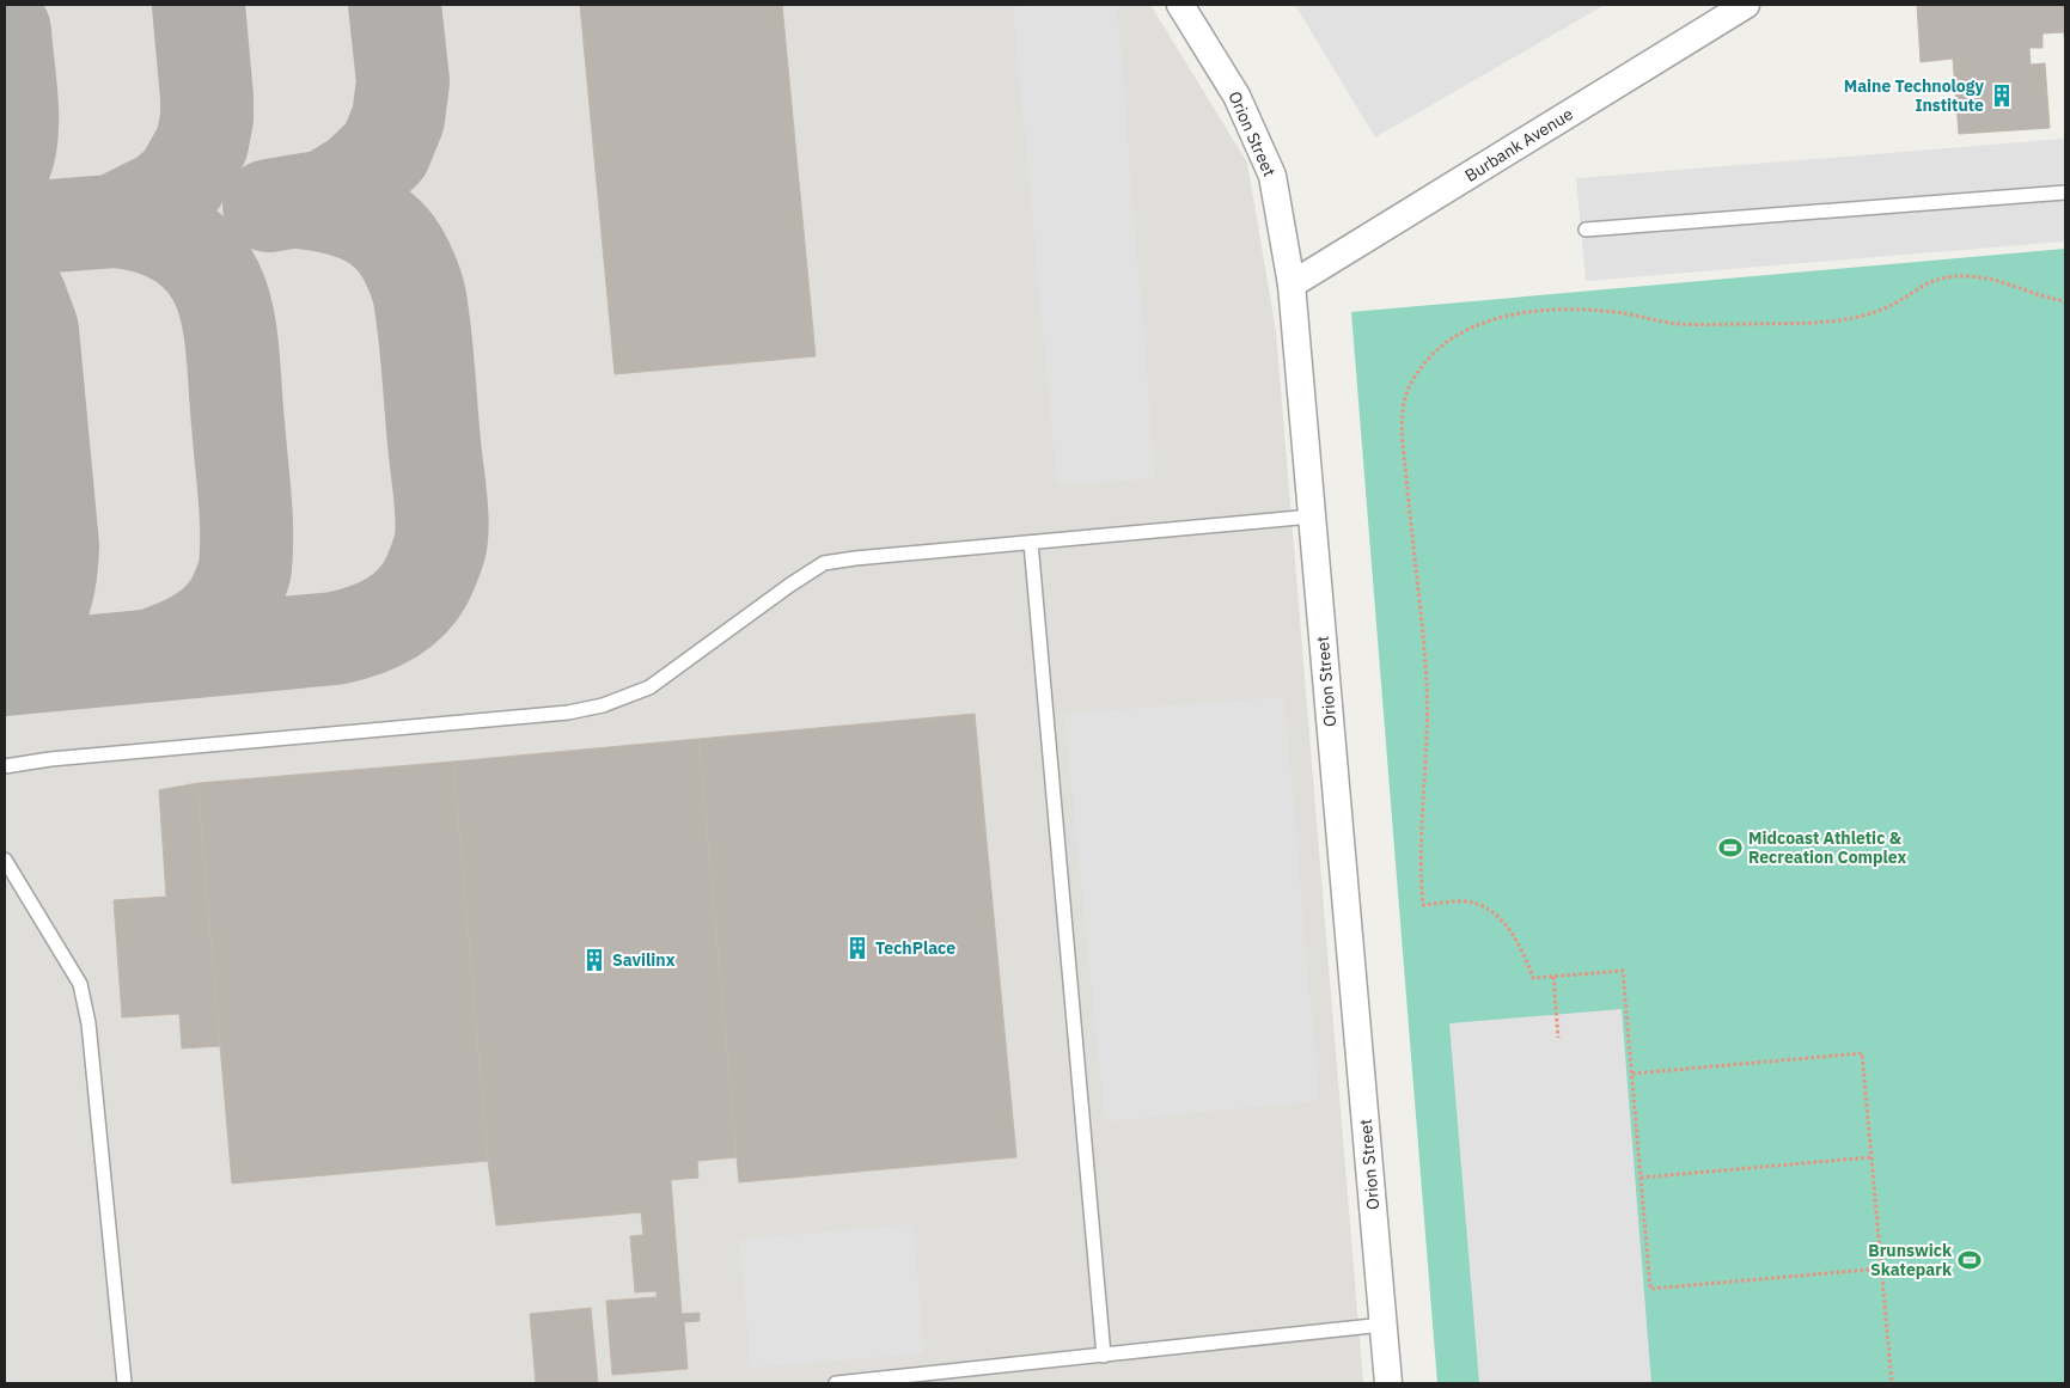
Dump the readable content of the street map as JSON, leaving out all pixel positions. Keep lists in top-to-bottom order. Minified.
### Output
{"streets":{"street":["Orion Street","Burbank Avenue"]},"crossings":[["Orion Street","Burbank Avenue"]],"places":{"building":["Maine Technology Institute","TechPlace","Savilinx"],"sports":["Midcoast Athletic & Recreation Complex","Brunswick Skatepark"]}}
